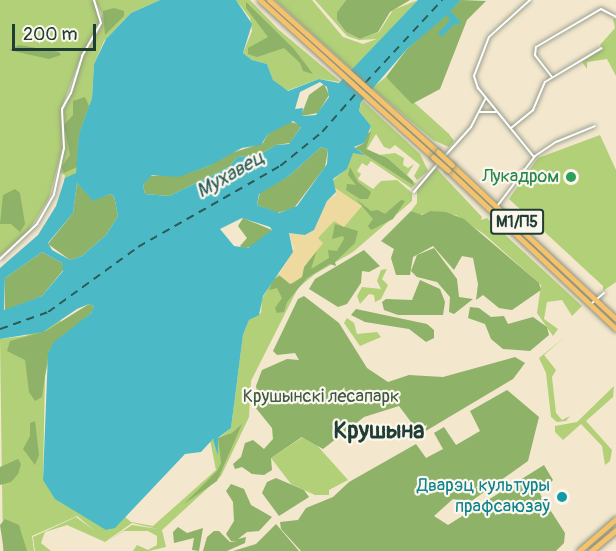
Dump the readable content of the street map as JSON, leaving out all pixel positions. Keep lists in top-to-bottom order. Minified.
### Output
{"streets":{"highway":["М1/П5"]},"districts":["Крушына"],"water":["Мухавец"],"parks":["Крушынскі лесапарк"],"places":["Лукадром","Дварэц культуры прафсаюзаў"],"scale_bar":"200 m"}
